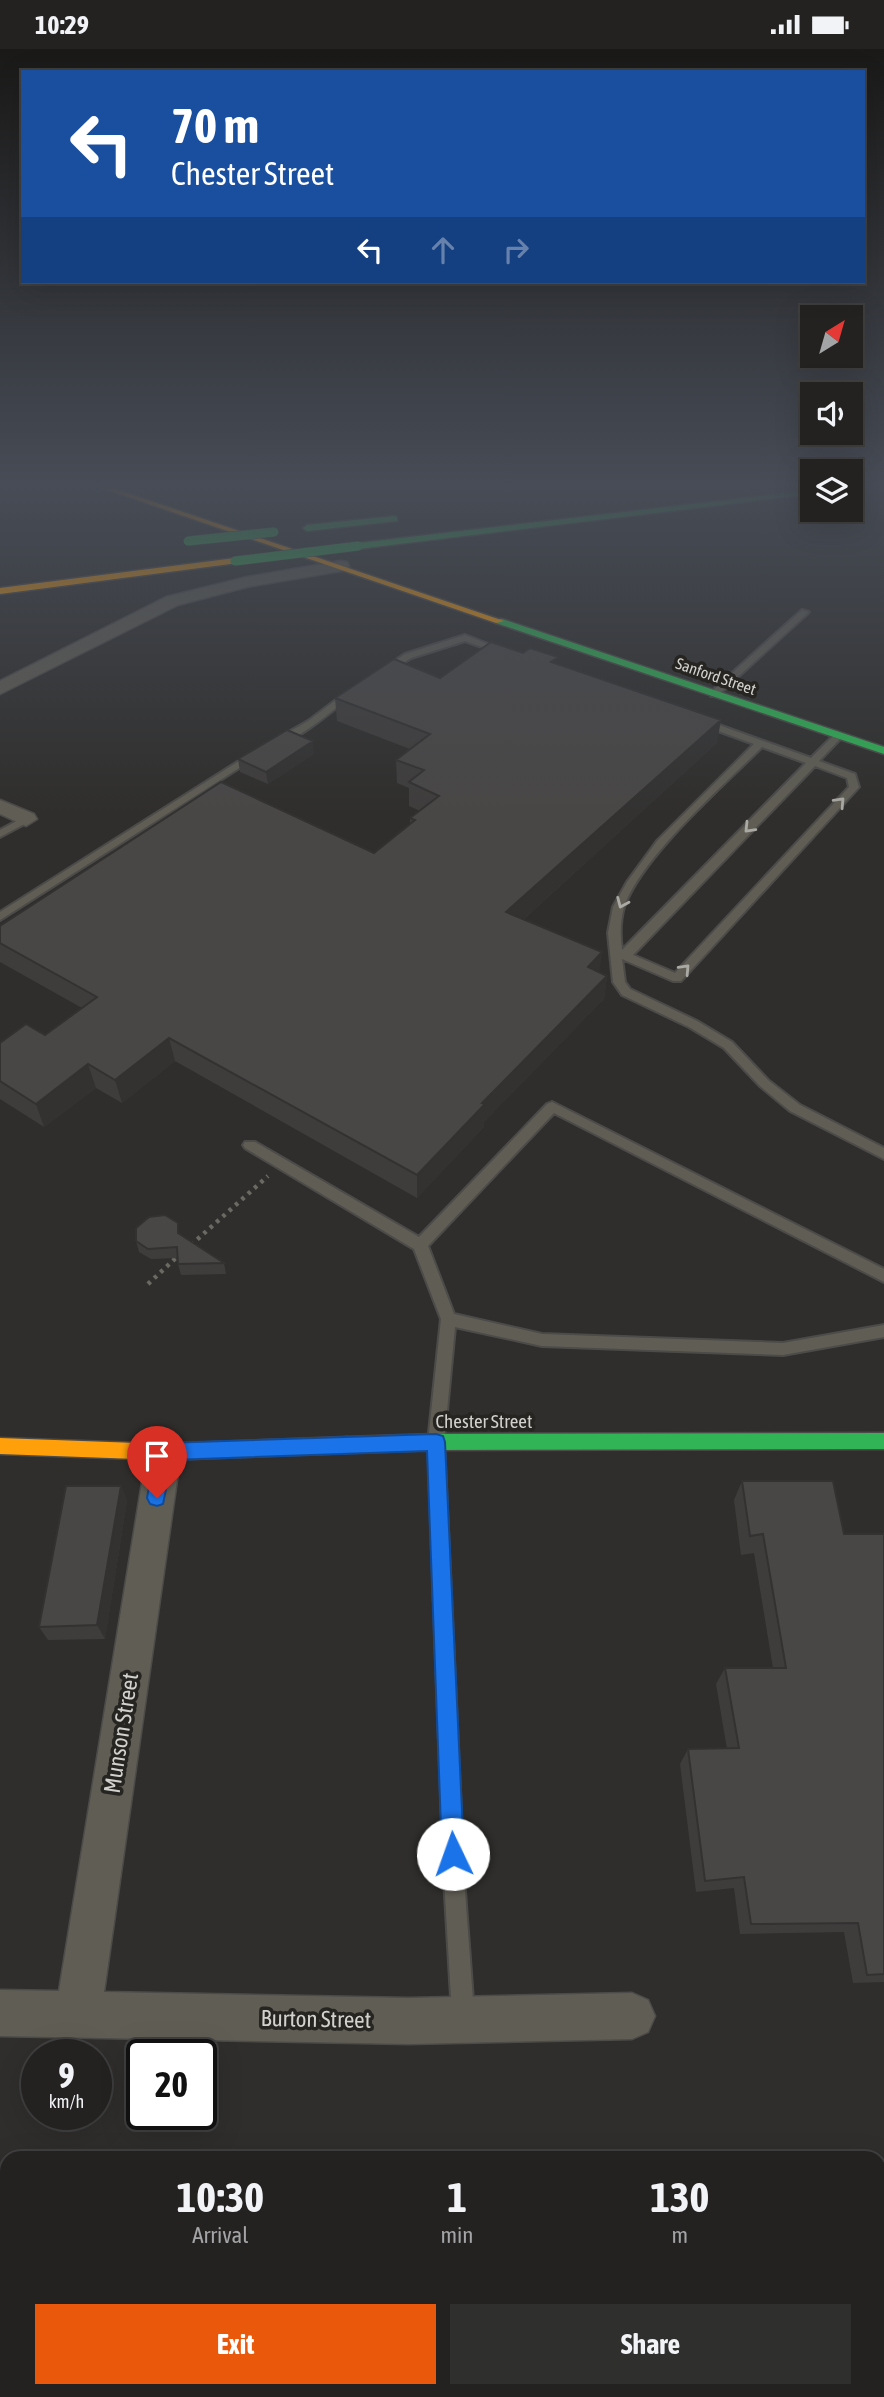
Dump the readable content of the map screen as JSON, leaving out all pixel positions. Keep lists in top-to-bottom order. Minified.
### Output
{"streets":{"main road":["Sanford Street","Chester Street"],"street":["Munson Street","Burton Street"]},"crossings":[["Chester Street","Munson Street"],["Munson Street","Burton Street"]],"north":"top right","page":{"status":"10:29","turn":["70 m","Chester Street"],"speed":"9 km/h","limit":"20","eta":["10:30","Arrival","1","min","130","m"],"buttons":["Exit","Share"]}}
